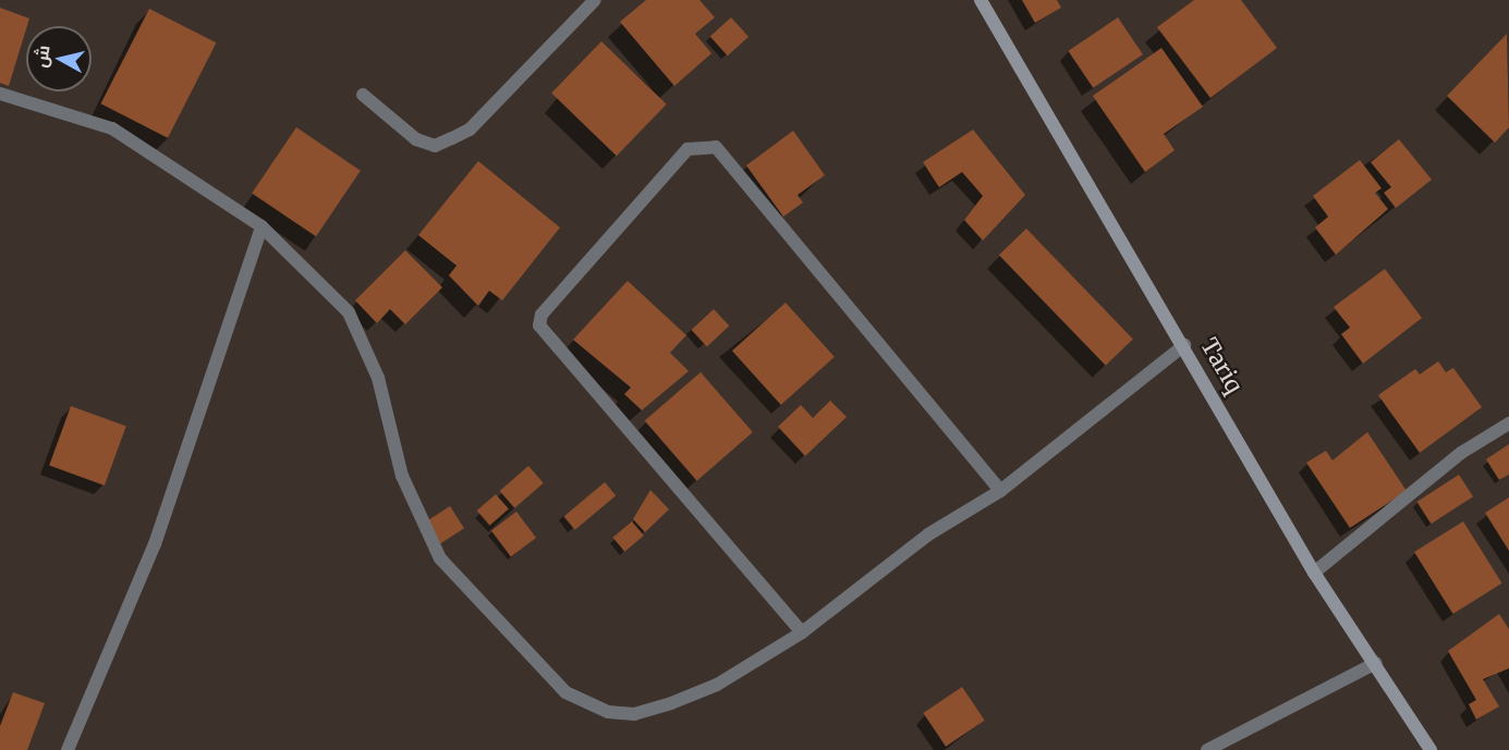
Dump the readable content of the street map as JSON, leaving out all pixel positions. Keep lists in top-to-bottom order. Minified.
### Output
{"streets":{"main road":["Tariq"]},"north":"left"}
